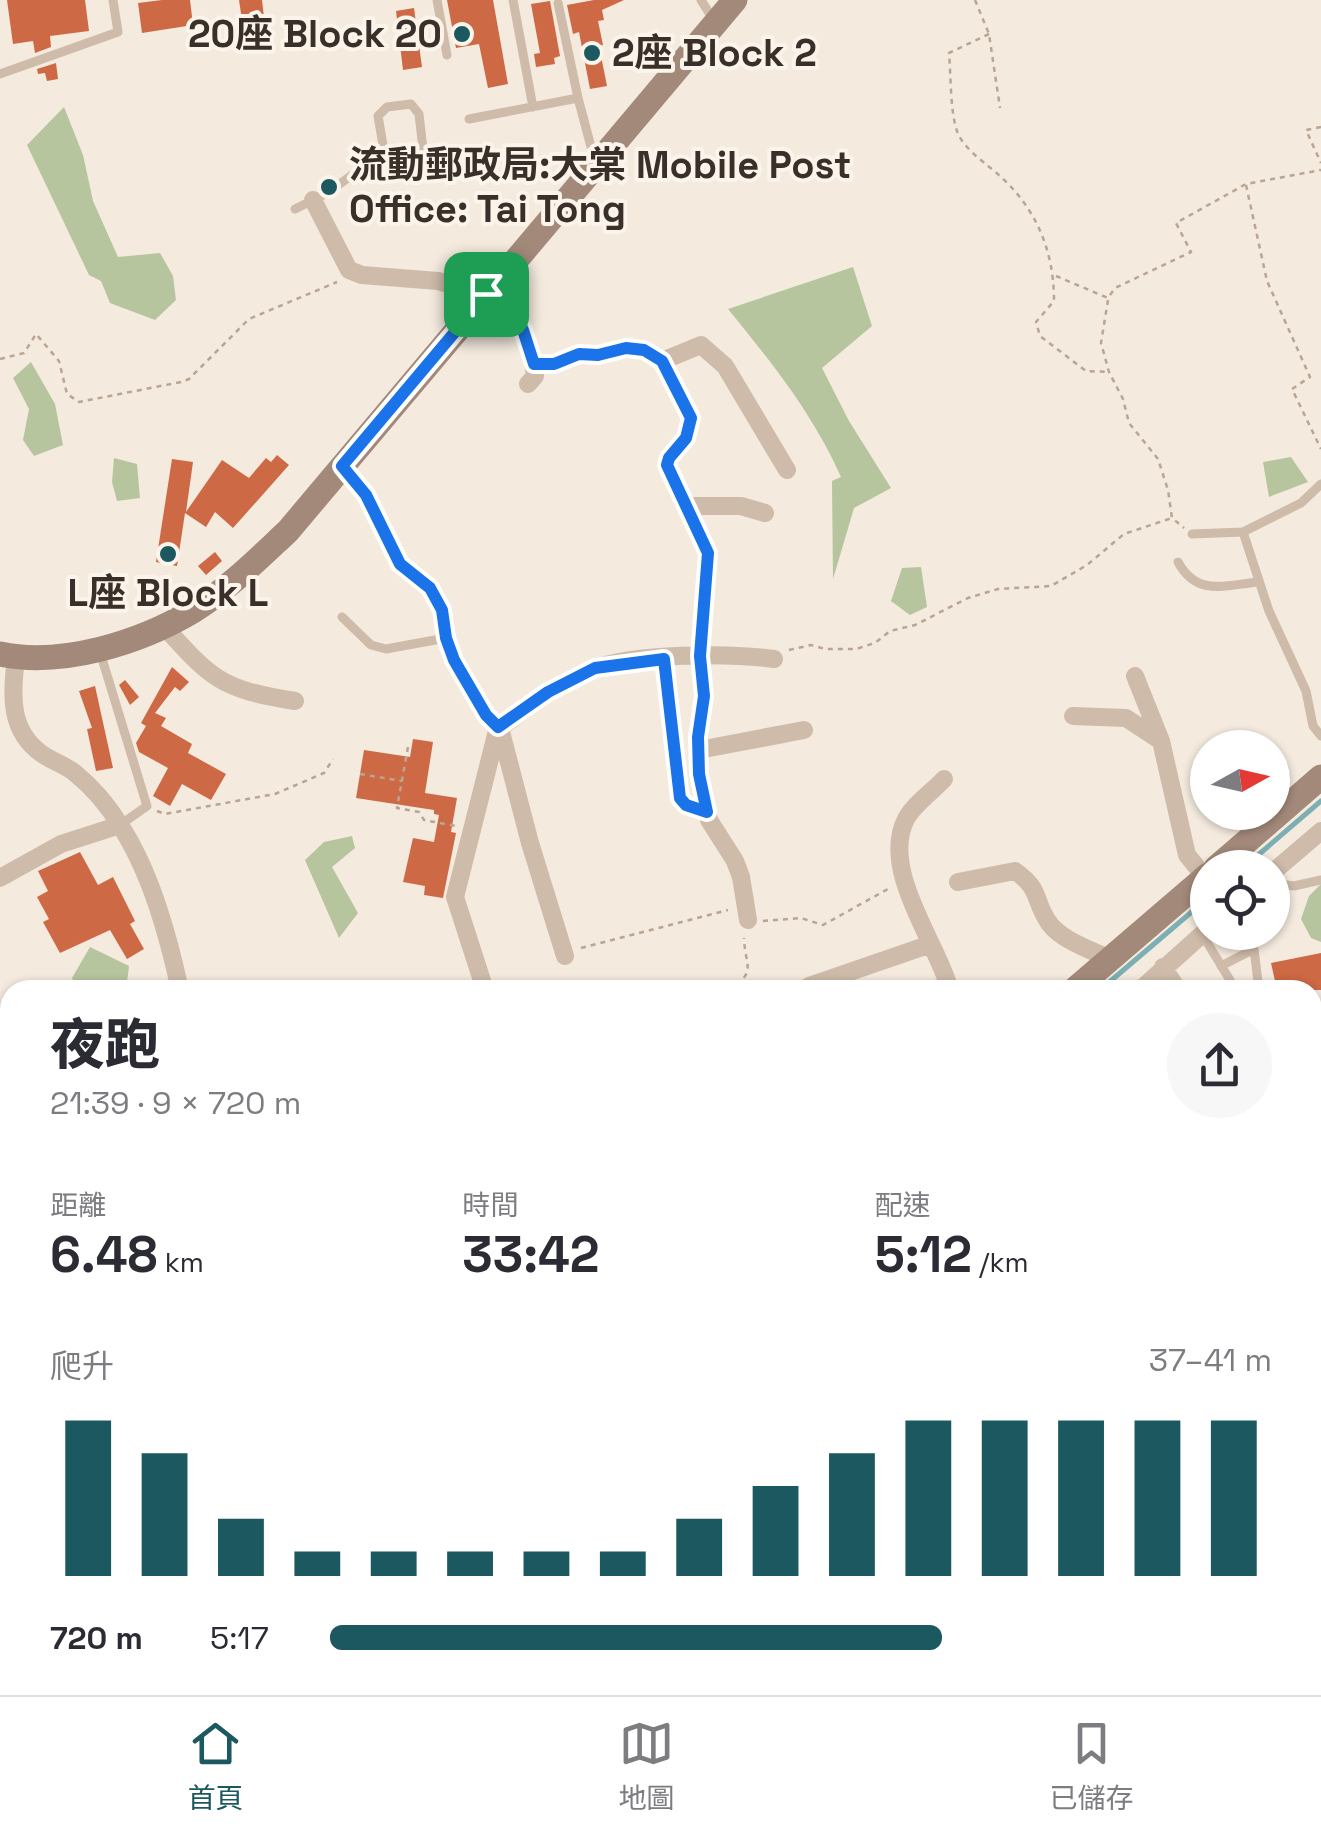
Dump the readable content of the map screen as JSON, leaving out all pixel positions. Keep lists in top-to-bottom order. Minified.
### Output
{"places":["20座 Block 20","2座 Block 2","流動郵政局:大棠 Mobile Post Office: Tai Tong","L座 Block L"],"north":"right","page":{"heading":["夜跑","21:39 · 9 × 720 m"],"stats":[["距離","6.48 km"],["時間","33:42"],["配速","5:12 /km"]],"chart":["爬升","37–41 m"],"list":[{"name":"720 m","note":"5:17"}],"tabs":["首頁","地圖","已儲存"]}}
